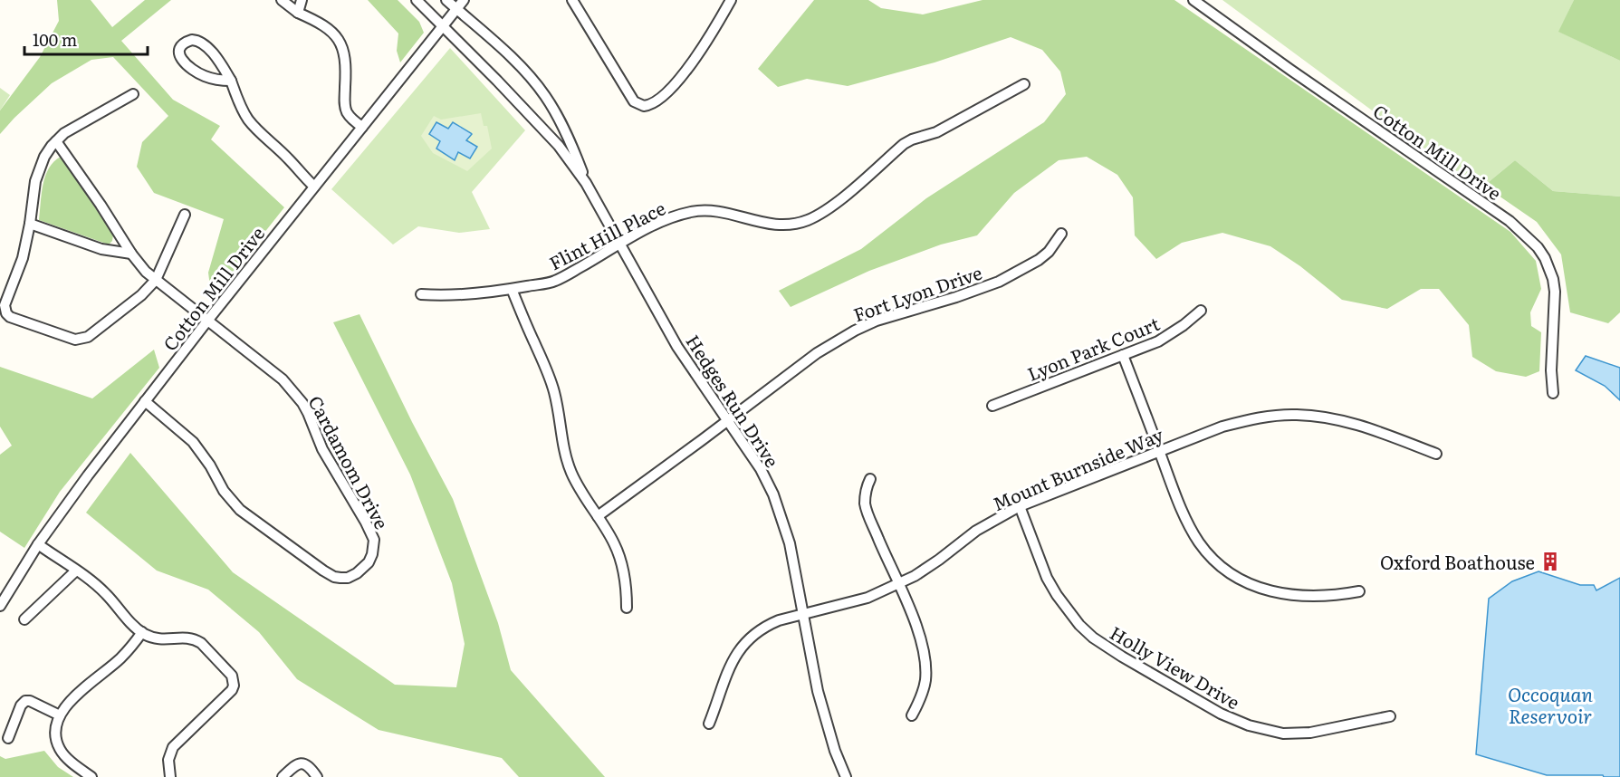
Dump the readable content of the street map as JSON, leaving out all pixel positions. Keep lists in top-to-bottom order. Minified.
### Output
{"streets":{"street":["Cotton Mill Drive","Flint Hill Place","Fort Lyon Drive","Lyon Park Court","Hedges Run Drive","Cardamom Drive","Mount Burnside Way","Holly View Drive"]},"crossings":[["Cotton Mill Drive","Hedges Run Drive"],["Cotton Mill Drive","Cardamom Drive"],["Flint Hill Place","Hedges Run Drive"],["Fort Lyon Drive","Hedges Run Drive"],["Hedges Run Drive","Mount Burnside Way"],["Mount Burnside Way","Holly View Drive"]],"water":["Occoquan Reservoir"],"places":{"building":["Oxford Boathouse"]},"scale_bar":"100 m"}
